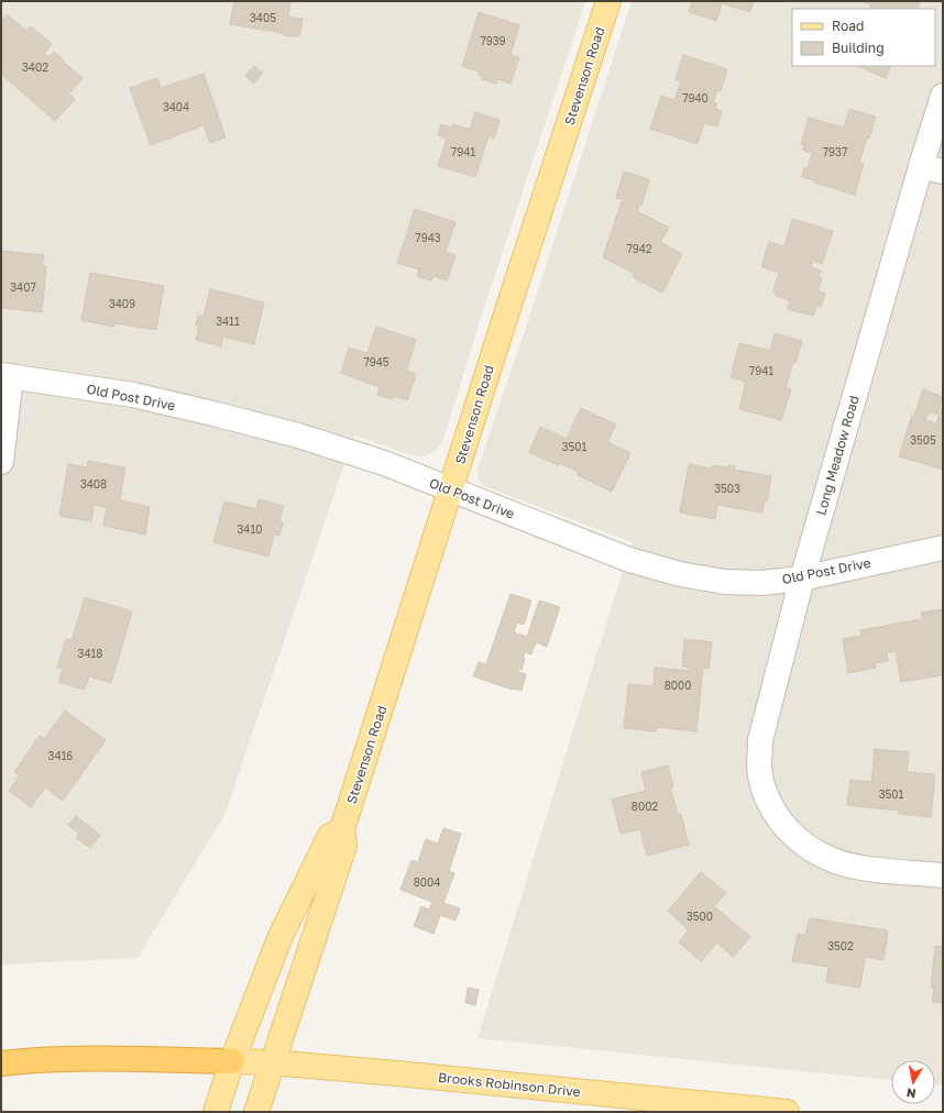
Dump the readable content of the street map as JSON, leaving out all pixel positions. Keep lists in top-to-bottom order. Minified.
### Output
{"streets":{"main road":["Stevenson Road","Brooks Robinson Drive"],"street":["Old Post Drive","Long Meadow Road"]},"crossings":[["Stevenson Road","Old Post Drive"],["Stevenson Road","Brooks Robinson Drive"],["Old Post Drive","Long Meadow Road"]],"house_numbers":["3405","7939","3402","7940","3404","7941","7937","7943","7942","3407","3409","3411","7945","7941","3505","3501","3408","3503","3410","3418","8000","3416","3501","8002","8004","3500","3502"],"legend":["Road","Building"],"north":"bottom"}
